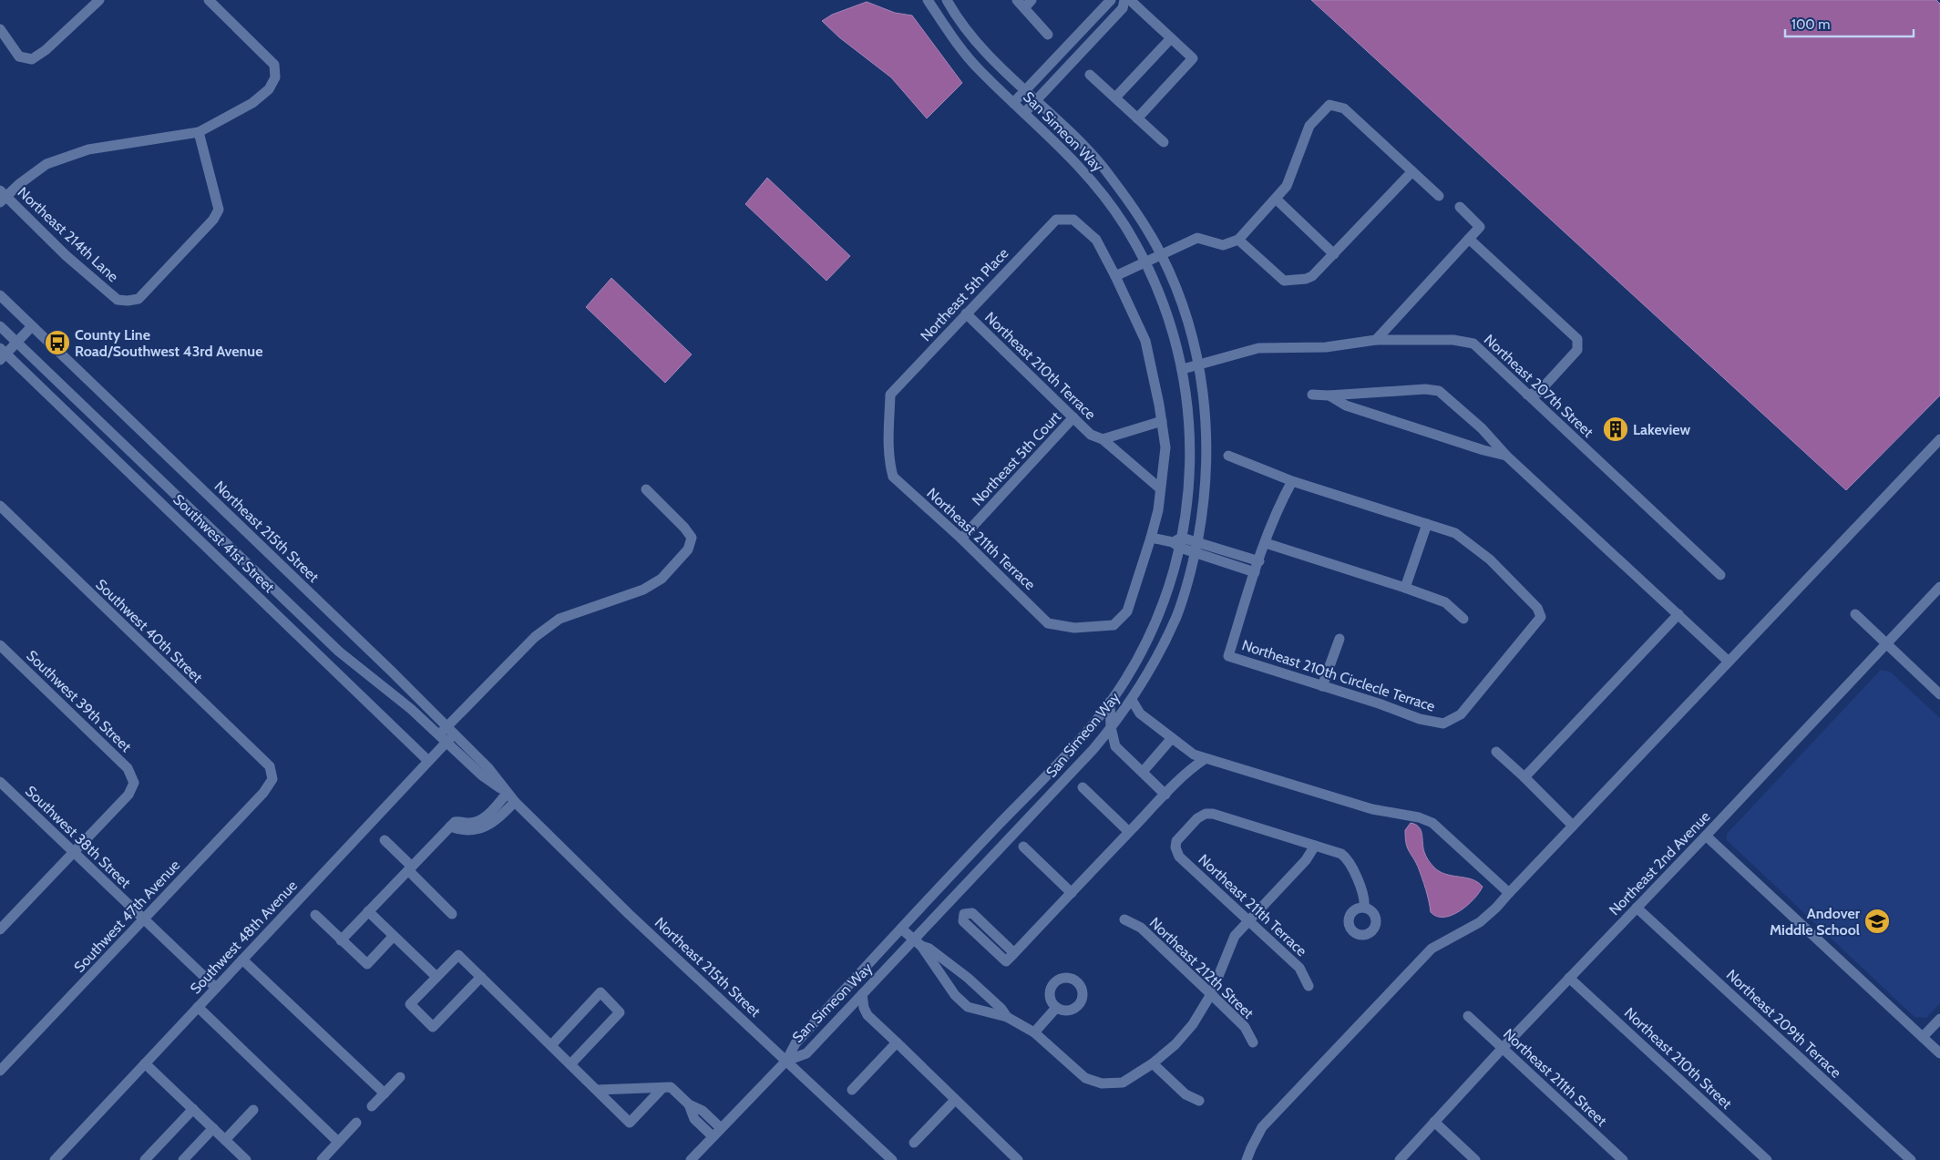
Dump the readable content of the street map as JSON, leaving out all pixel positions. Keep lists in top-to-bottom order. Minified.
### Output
{"streets":{"street":["San Simeon Way","Northeast 214th Lane","Northeast 5th Place","Northeast 210th Terrace","Northeast 207th Street","Northeast 5th Court","Northeast 215th Street","Northeast 211th Terrace","Southwest 41st Street","Southwest 40th Street","Northeast 210th Circlecle Terrace","Southwest 39th Street","Southwest 38th Street","Northeast 2nd Avenue","Southwest 47th Avenue","Southwest 48th Avenue","Northeast 212th Street","Northeast 209th Terrace","Northeast 210th Street","Northeast 211th Street"]},"crossings":[["San Simeon Way","Northeast 207th Street"],["San Simeon Way","Northeast 215th Street"],["Northeast 5th Place","Northeast 210th Terrace"],["Northeast 5th Place","Northeast 211th Terrace"],["Northeast 210th Terrace","Northeast 5th Court"],["Northeast 5th Court","Northeast 211th Terrace"],["Northeast 215th Street","Southwest 48th Avenue"],["Southwest 41st Street","Southwest 48th Avenue"],["Southwest 40th Street","Southwest 47th Avenue"],["Southwest 39th Street","Southwest 38th Street"],["Southwest 38th Street","Southwest 47th Avenue"],["Southwest 38th Street","Southwest 48th Avenue"],["Northeast 2nd Avenue","Northeast 209th Terrace"],["Northeast 2nd Avenue","Northeast 210th Street"],["Northeast 2nd Avenue","Northeast 211th Street"]],"places":{"bus stop":["County Line Road/Southwest 43rd Avenue"],"building":["Lakeview"],"school or university":["Andover Middle School"]},"scale_bar":"100 m"}
